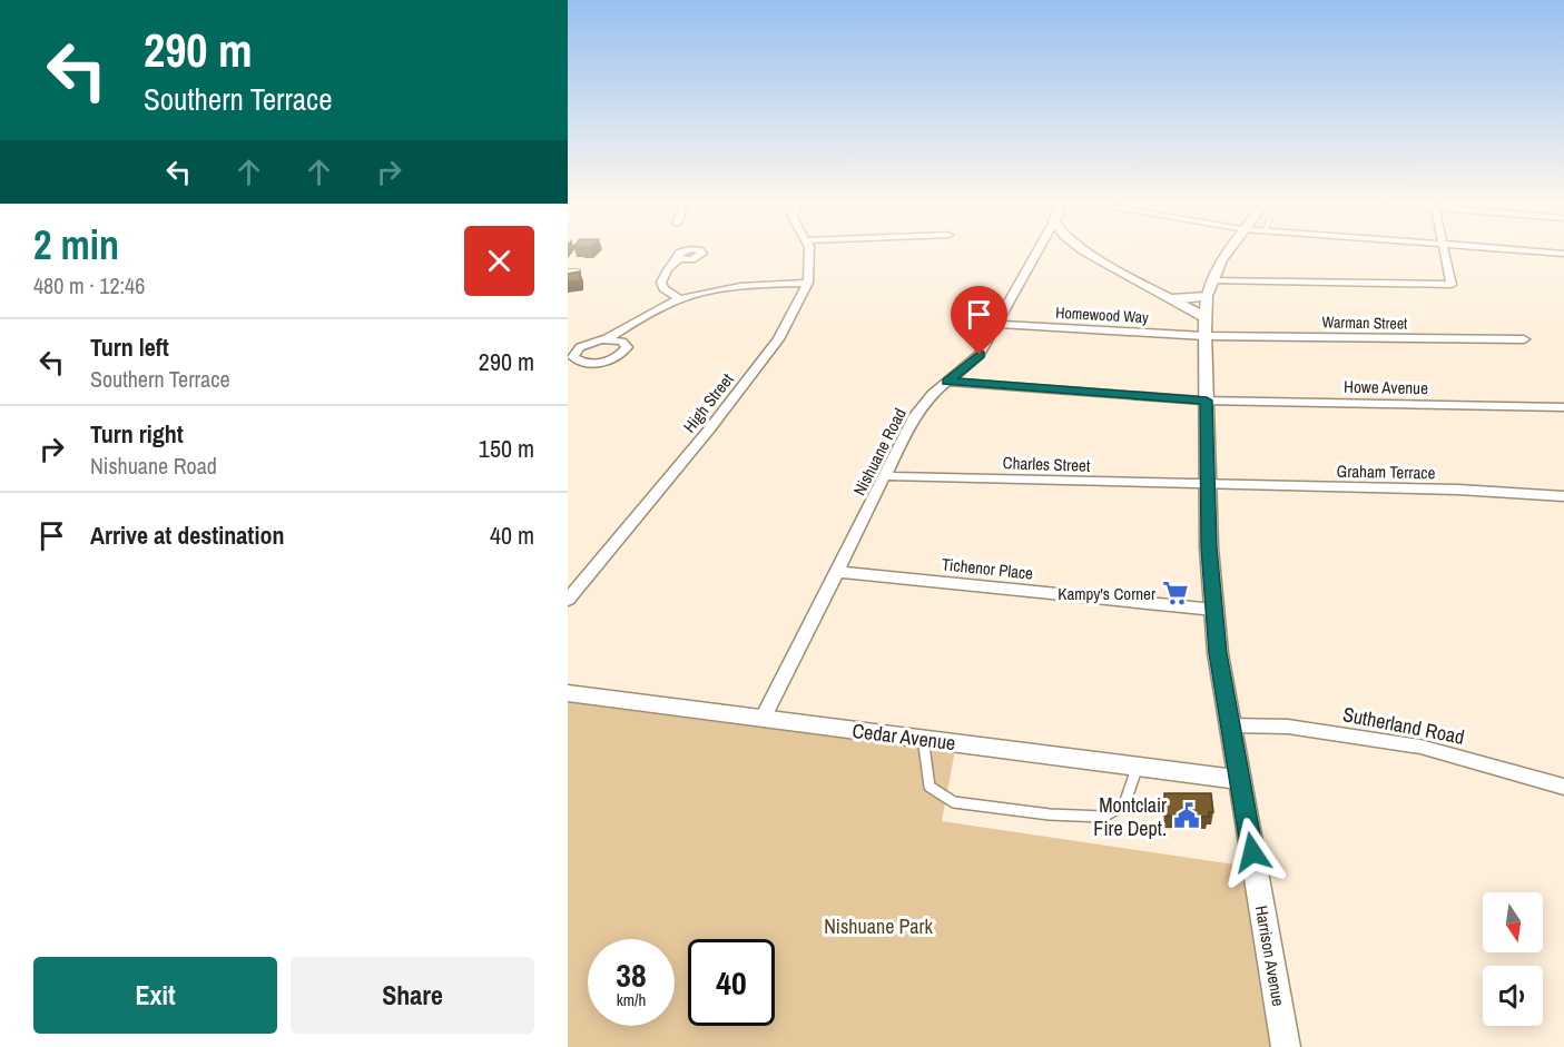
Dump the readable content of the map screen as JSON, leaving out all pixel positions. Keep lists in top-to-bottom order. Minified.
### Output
{"streets":{"street":["Homewood Way","Warman Street","Howe Avenue","High Street","Nishuane Road","Charles Street","Graham Terrace","Tichenor Place","Sutherland Road","Cedar Avenue","Harrison Avenue"]},"crossings":[["Homewood Way","Warman Street"],["Homewood Way","Nishuane Road"],["Homewood Way","Harrison Avenue"],["Warman Street","Harrison Avenue"],["Howe Avenue","Nishuane Road"],["Howe Avenue","Harrison Avenue"],["Nishuane Road","Charles Street"],["Nishuane Road","Tichenor Place"],["Nishuane Road","Cedar Avenue"],["Charles Street","Graham Terrace"],["Charles Street","Harrison Avenue"],["Graham Terrace","Harrison Avenue"],["Tichenor Place","Harrison Avenue"],["Sutherland Road","Harrison Avenue"],["Cedar Avenue","Harrison Avenue"]],"parks":["Nishuane Park"],"places":{"supermarket":["Kampy's Corner"],"public building":["Montclair Fire Dept."]},"north":"bottom","page":{"turn":["290 m","Southern Terrace"],"heading":["2 min","480 m · 12:46"],"list":[{"name":"Turn left","note":"Southern Terrace","value":"290 m"},{"name":"Turn right","note":"Nishuane Road","value":"150 m"},{"name":"Arrive at destination","value":"40 m"}],"speed":"38 km/h","limit":"40","buttons":["Exit","Share"]}}
